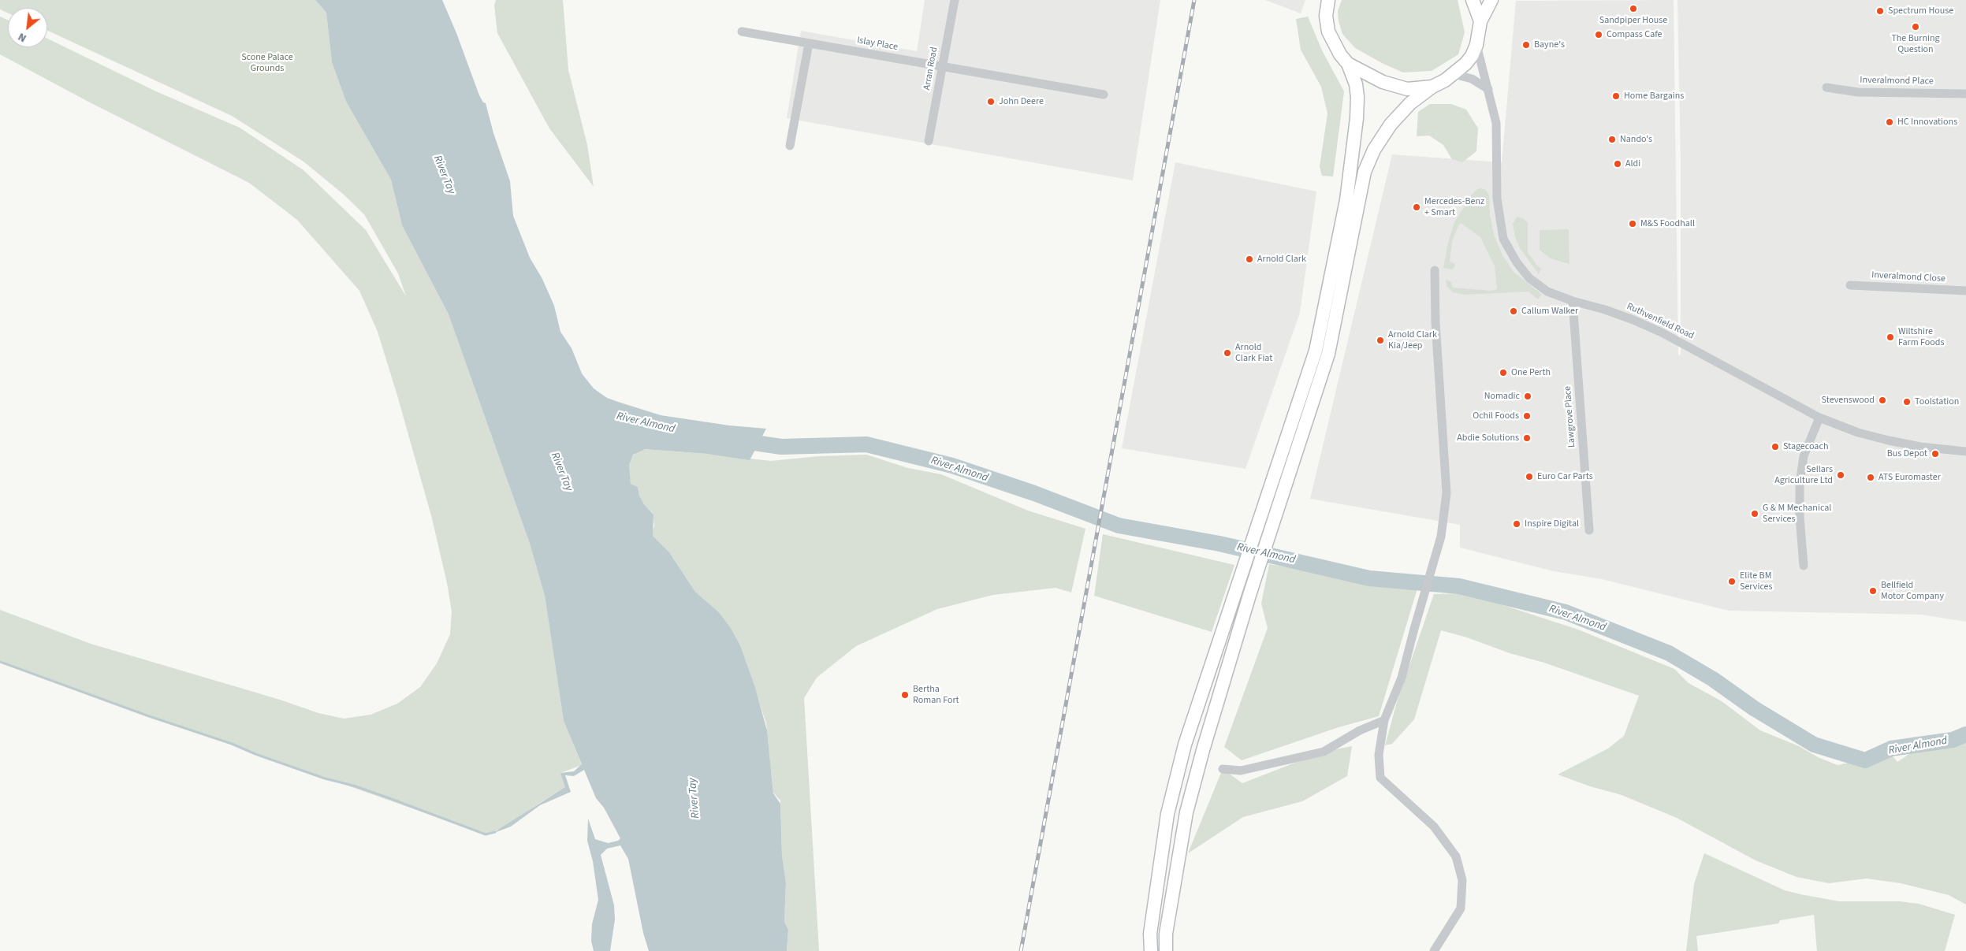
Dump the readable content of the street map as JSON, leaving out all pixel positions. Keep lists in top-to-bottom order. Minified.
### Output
{"streets":{"street":["Islay Place","Arran Road","Inveralmond Place","Inveralmond Close","Ruthvenfield Road","Lawgrove Place"]},"crossings":[["Islay Place","Arran Road"],["Ruthvenfield Road","Lawgrove Place"]],"water":["River Tay","River Almond"],"parks":["Scone Palace Grounds"],"places":["Sandpiper House","Spectrum House","The Burning Question","Compass Cafe","Bayne's","Home Bargains","John Deere","HC Innovations","Nando's","Aldi","Mercedes-Benz + Smart","M&S Foodhall","Arnold Clark","Callum Walker","Wiltshire Farm Foods","Arnold Clark Kia/Jeep","Arnold Clark Fiat","One Perth","Nomadic","Stevenswood","Toolstation","Ochil Foods","Abdie Solutions","Stagecoach","Bus Depot","Sellars Agriculture Ltd","Euro Car Parts","ATS Euromaster","G & M Mechanical Services","Inspire Digital","Elite BM Services","Bellfield Motor Company","Bertha Roman Fort"],"north":"bottom left"}
